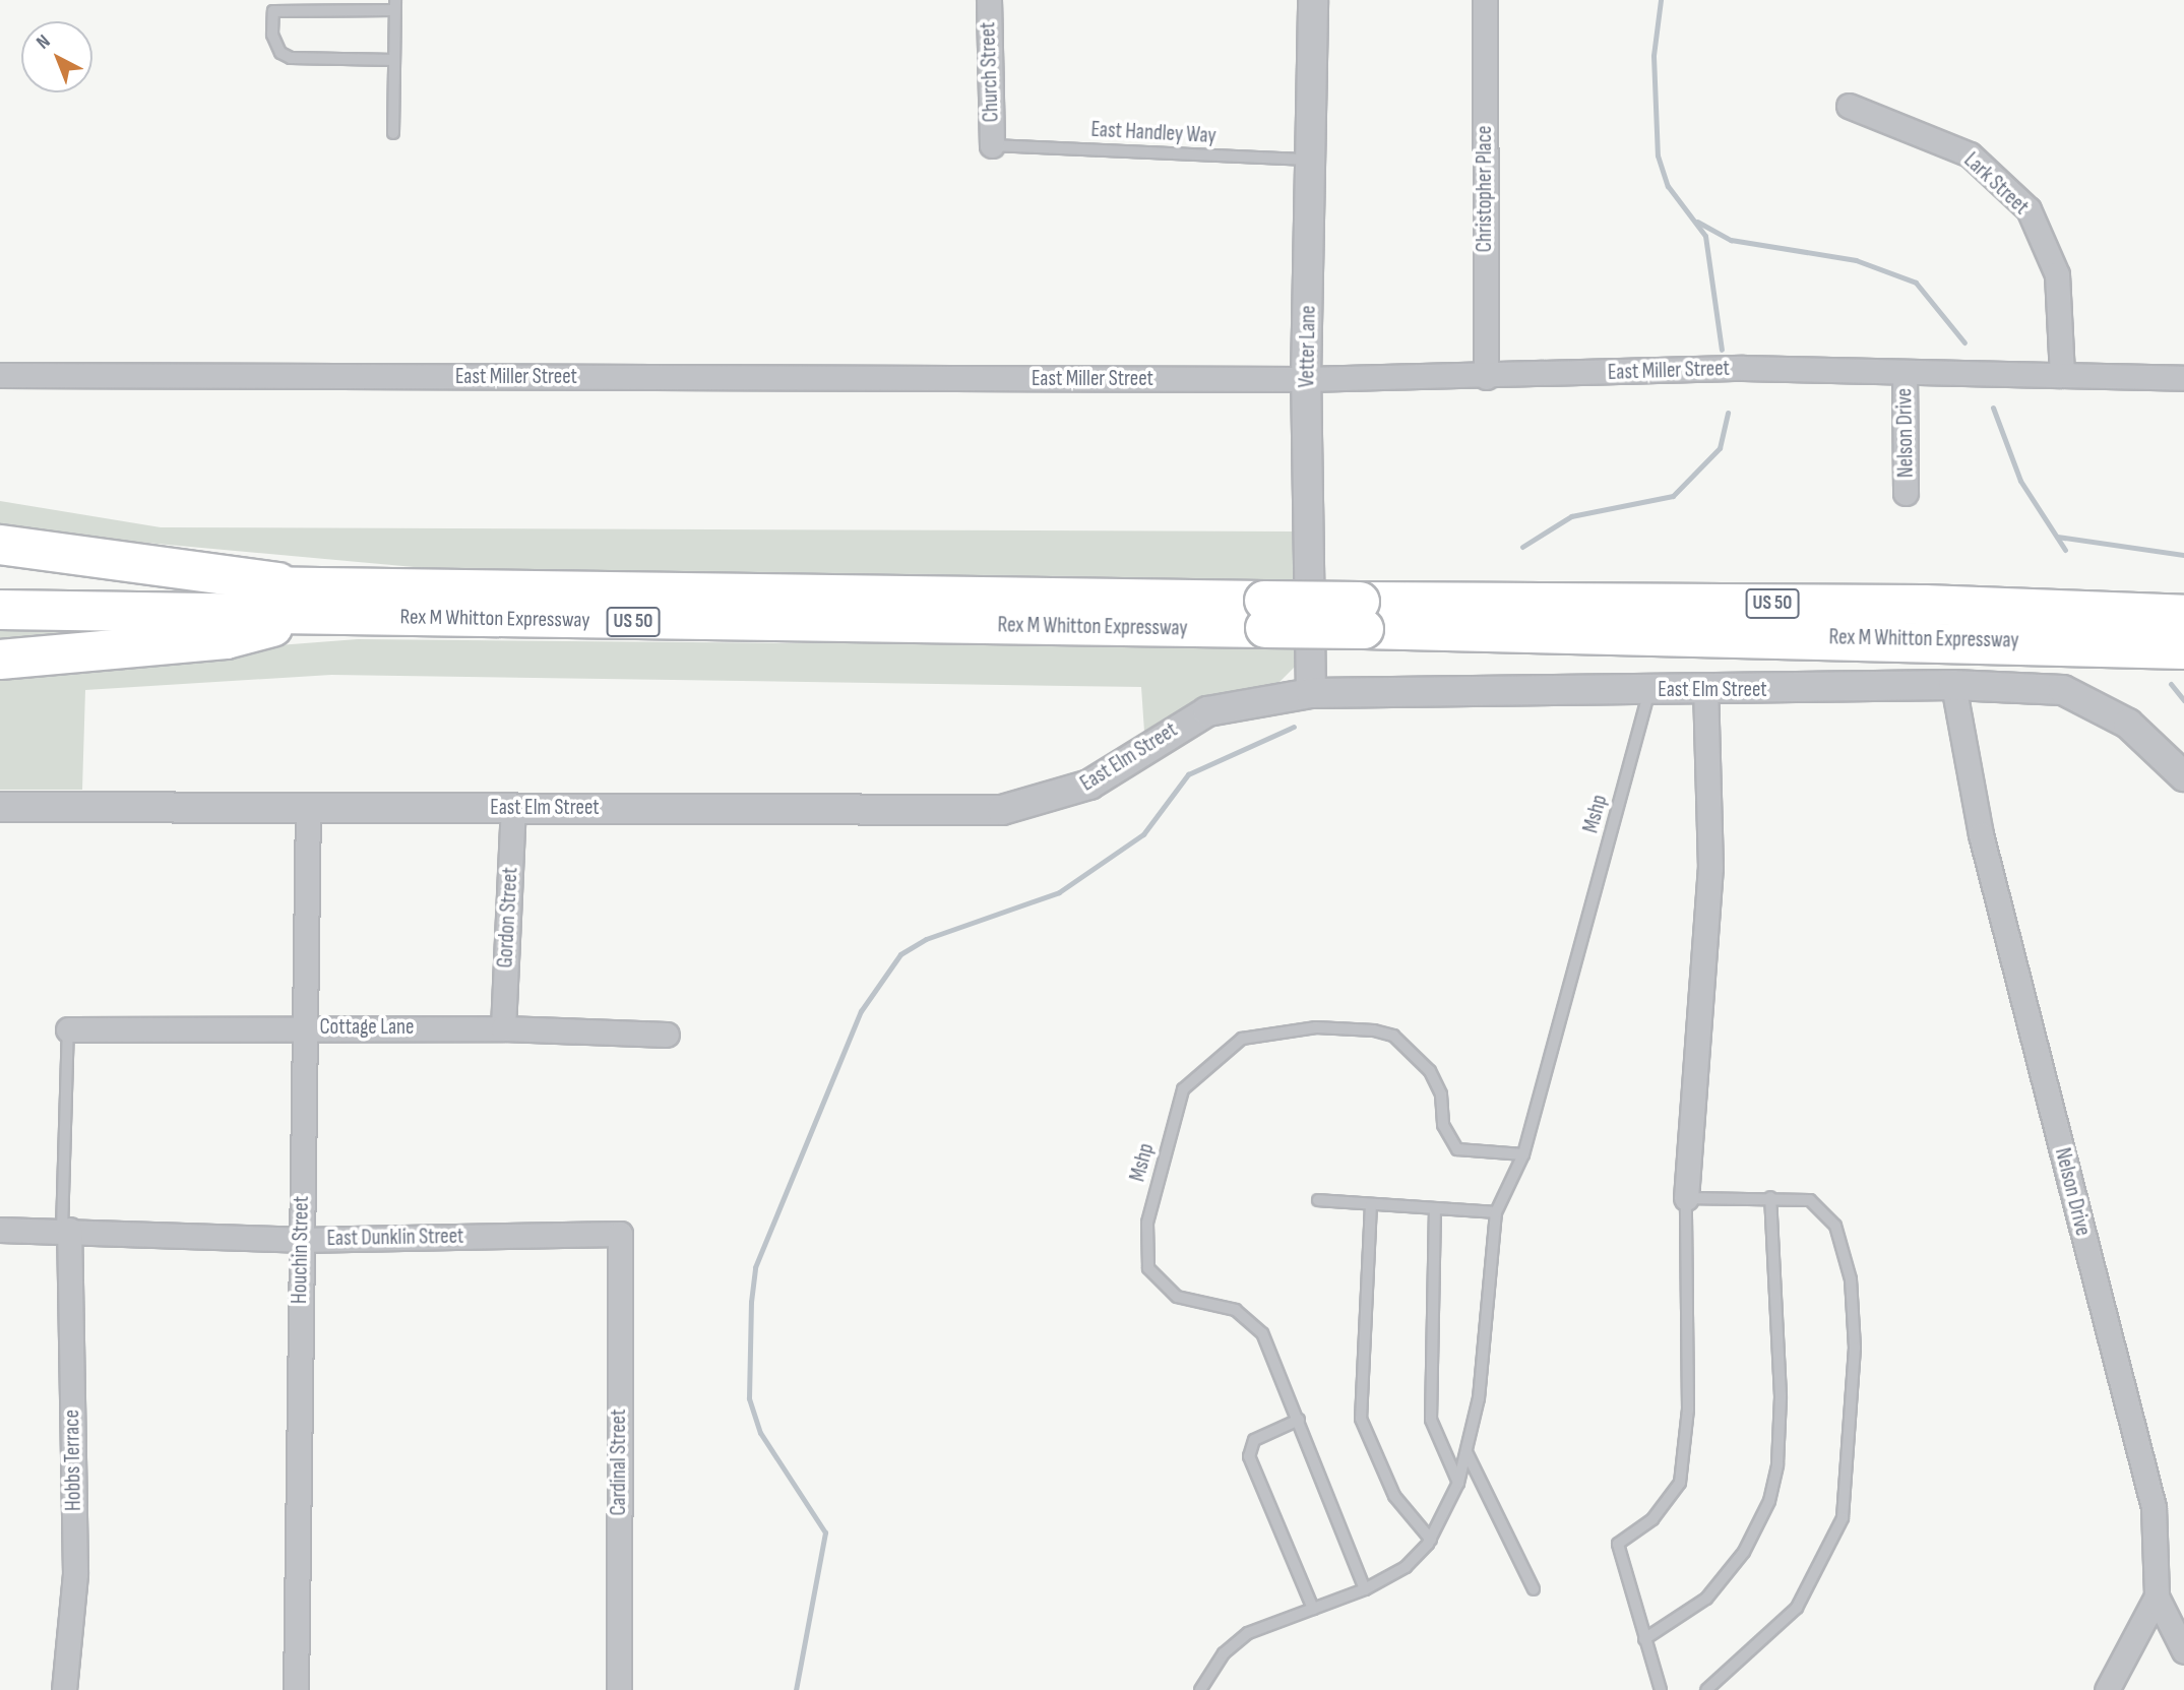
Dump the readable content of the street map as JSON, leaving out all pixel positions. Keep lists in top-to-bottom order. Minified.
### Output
{"streets":{"highway":["US 50","Rex M Whitton Expressway"],"street":["Church Street","Lark Street","Christopher Place","Vetter Lane","East Miller Street","Nelson Drive","East Elm Street","Gordon Street","Cottage Lane","East Dunklin Street","Houchin Street","Hobbs Terrace","Cardinal Street"],"lane":["East Handley Way","Mshp"]},"crossings":[["Church Street","East Handley Way"],["East Handley Way","Vetter Lane"],["Lark Street","East Miller Street"],["Christopher Place","East Miller Street"],["Vetter Lane","East Miller Street"],["Vetter Lane","East Elm Street"],["East Miller Street","Nelson Drive"],["Nelson Drive","East Elm Street"],["East Elm Street","Mshp"],["East Elm Street","Gordon Street"],["East Elm Street","Houchin Street"],["Gordon Street","Cottage Lane"],["Cottage Lane","Houchin Street"],["East Dunklin Street","Houchin Street"],["East Dunklin Street","Hobbs Terrace"],["East Dunklin Street","Cardinal Street"]],"north":"top left"}
